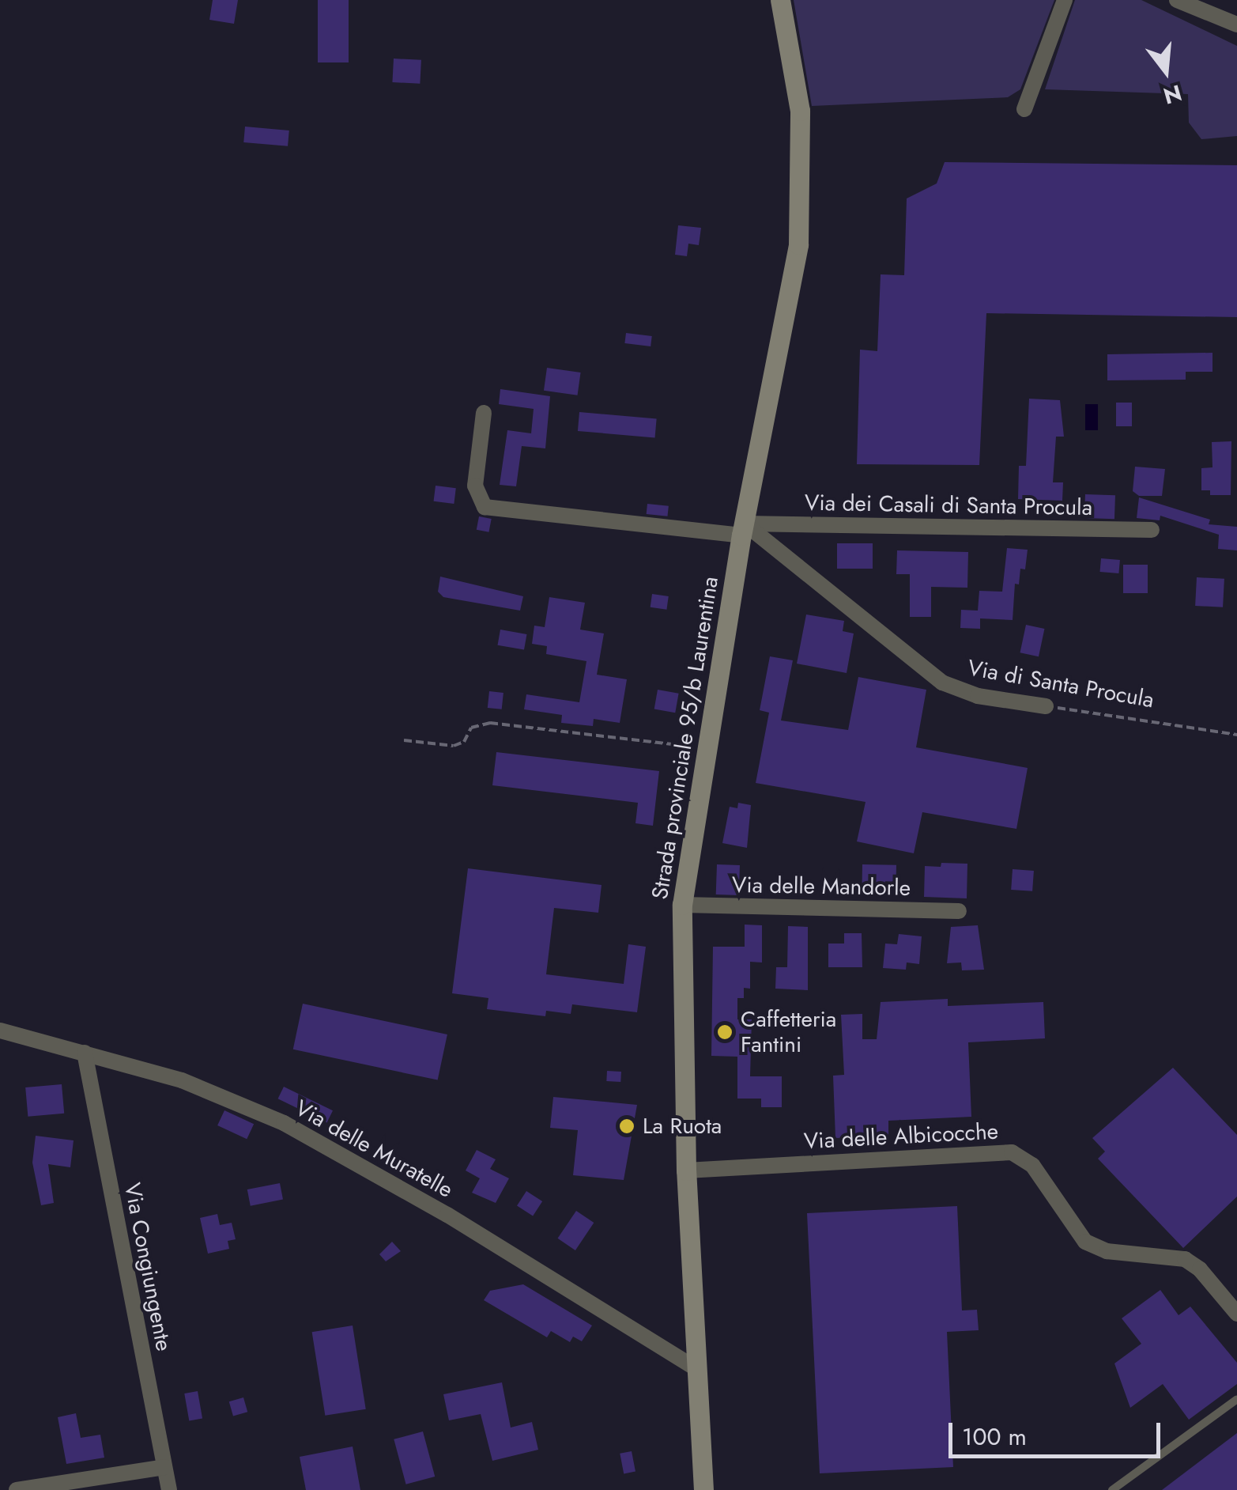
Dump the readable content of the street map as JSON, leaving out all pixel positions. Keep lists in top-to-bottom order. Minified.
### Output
{"streets":{"main road":["Strada provinciale 95/b Laurentina"],"street":["Via dei Casali di Santa Procula","Via di Santa Procula","Via delle Mandorle","Via delle Albicocche","Via delle Muratelle","Via Congiungente"]},"crossings":[["Via dei Casali di Santa Procula","Via di Santa Procula"],["Via dei Casali di Santa Procula","Strada provinciale 95/b Laurentina"],["Via di Santa Procula","Strada provinciale 95/b Laurentina"],["Strada provinciale 95/b Laurentina","Via delle Mandorle"],["Strada provinciale 95/b Laurentina","Via delle Albicocche"],["Strada provinciale 95/b Laurentina","Via delle Muratelle"],["Via delle Muratelle","Via Congiungente"]],"places":["Caffetteria Fantini","La Ruota"],"scale_bar":"100 m","north":"bottom"}
